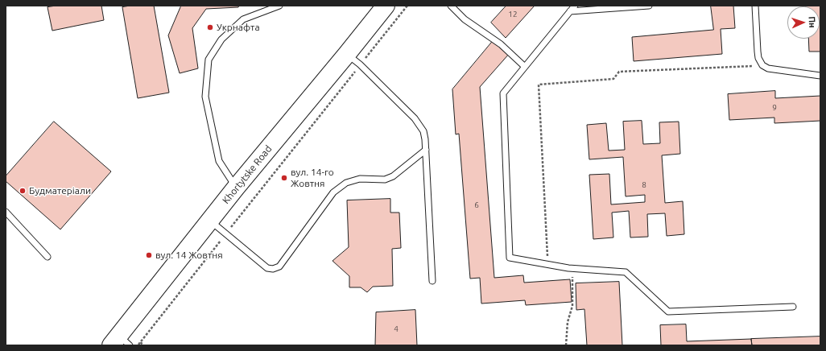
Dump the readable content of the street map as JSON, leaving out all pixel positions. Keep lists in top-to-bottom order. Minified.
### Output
{"streets":{"main road":["Khortytske Road"]},"places":["Укрнафта","вул. 14-го Жовтня","Будматеріали","вул. 14 Жовтня"],"house_numbers":["12","9","8","6","4"],"north":"right"}
